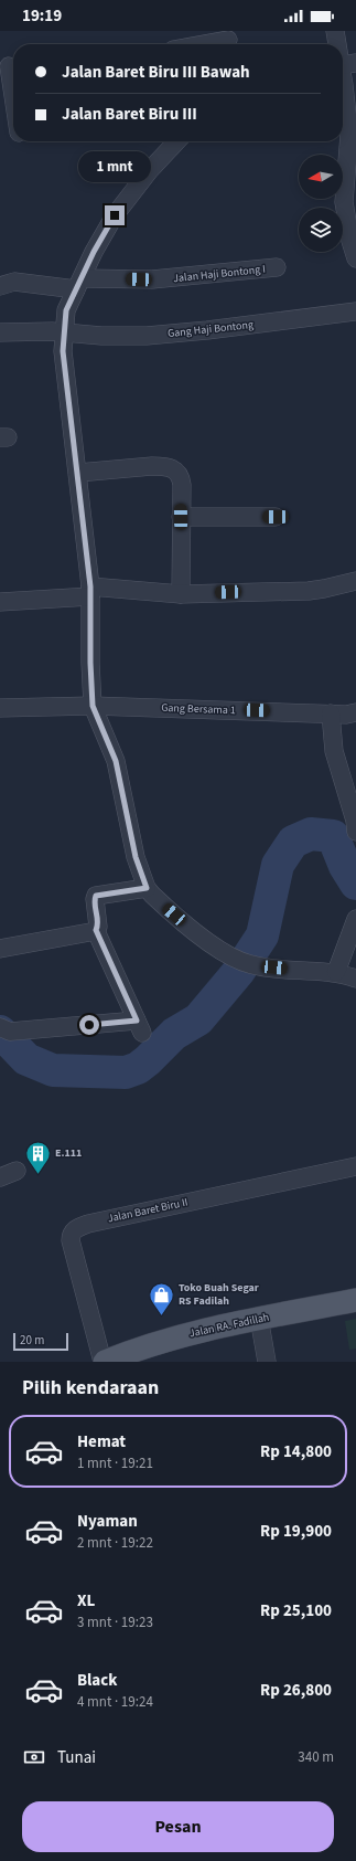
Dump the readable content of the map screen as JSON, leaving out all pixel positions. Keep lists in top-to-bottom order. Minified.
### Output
{"streets":{"main road":["Jalan RA. Fadillah"],"street":["Jalan Haji Bontong I","Gang Haji Bontong","Gang Bersama 1","Jalan Baret Biru II"]},"crossings":[["Jalan Baret Biru II","Jalan RA. Fadillah"]],"places":{"building":["E.111"],"shop":["Toko Buah Segar RS Fadilah"]},"scale_bar":"20 m","north":"left","page":{"status":"19:19","banner":["Jalan Baret Biru III Bawah","Jalan Baret Biru III"],"bubble":"1 mnt","scale":"20 m","heading":"Pilih kendaraan","list":[{"name":"Hemat","note":"1 mnt · 19:21","value":"Rp 14,800"},{"name":"Nyaman","note":"2 mnt · 19:22","value":"Rp 19,900"},{"name":"XL","note":"3 mnt · 19:23","value":"Rp 25,100"},{"name":"Black","note":"4 mnt · 19:24","value":"Rp 26,800"}],"pay":["Tunai","340 m"],"buttons":"Pesan"}}
